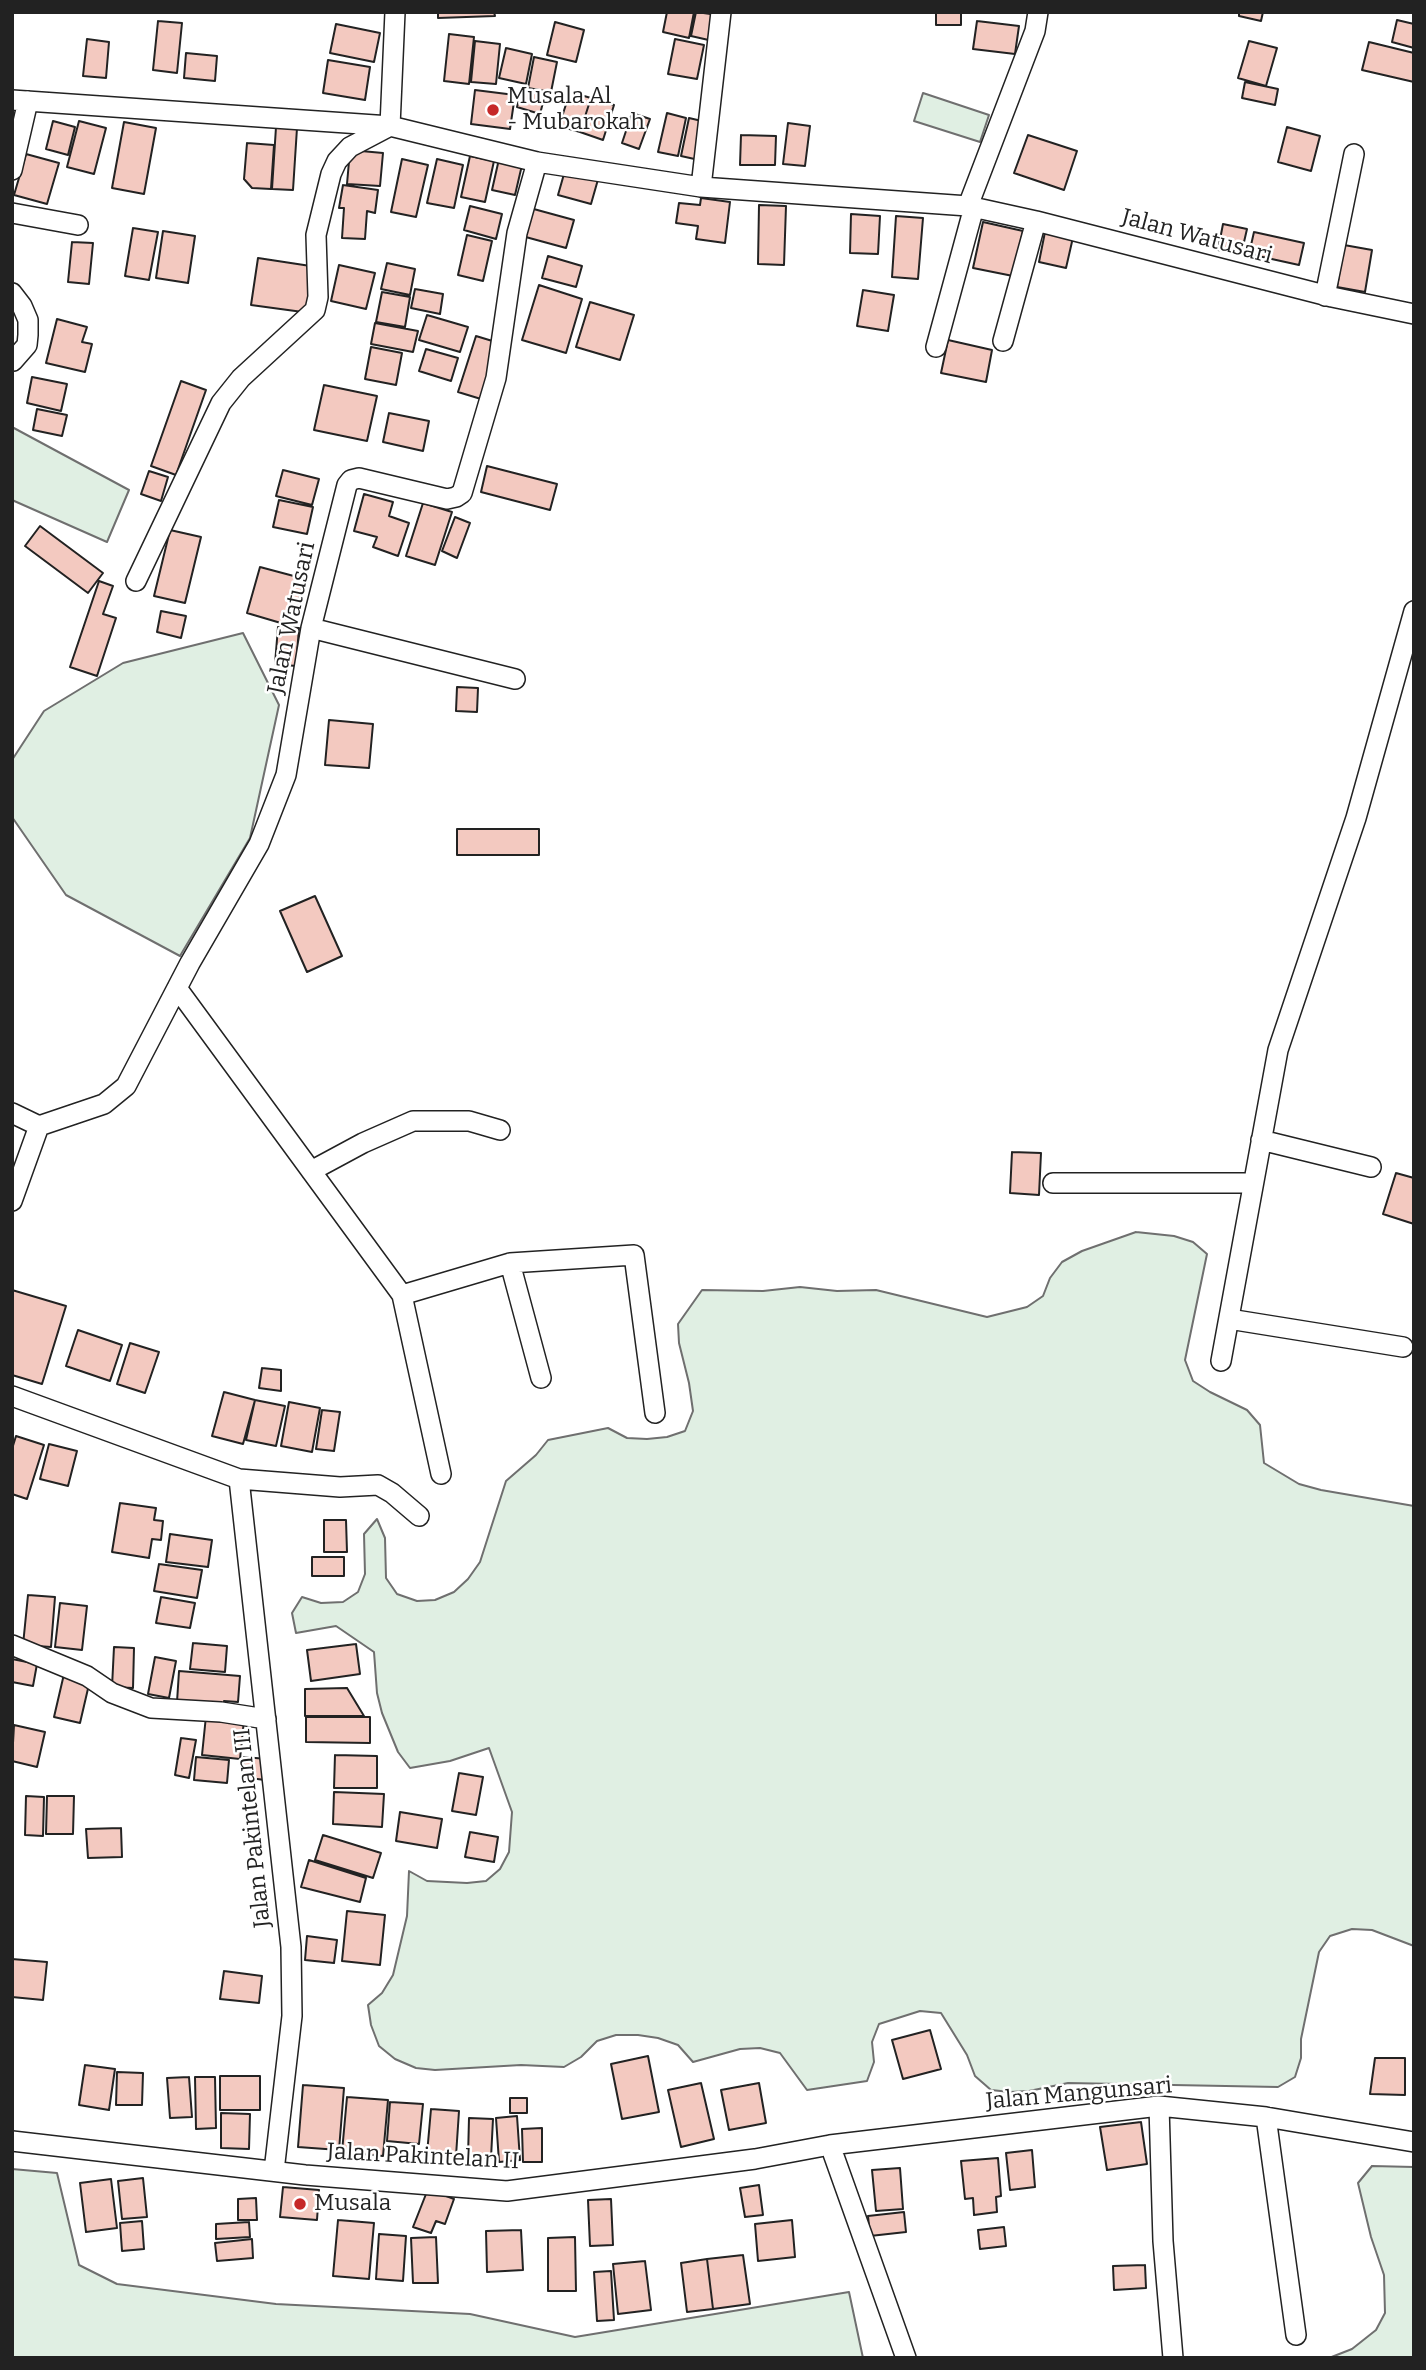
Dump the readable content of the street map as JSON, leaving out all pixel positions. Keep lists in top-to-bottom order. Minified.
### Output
{"streets":{"street":["Jalan Watusari","Jalan Pakintelan III","Jalan Mangunsari","Jalan Pakintelan II"]},"crossings":[["Jalan Pakintelan III","Jalan Pakintelan II"],["Jalan Mangunsari","Jalan Pakintelan II"]],"places":["Musala Al - Mubarokah","Musala"]}
